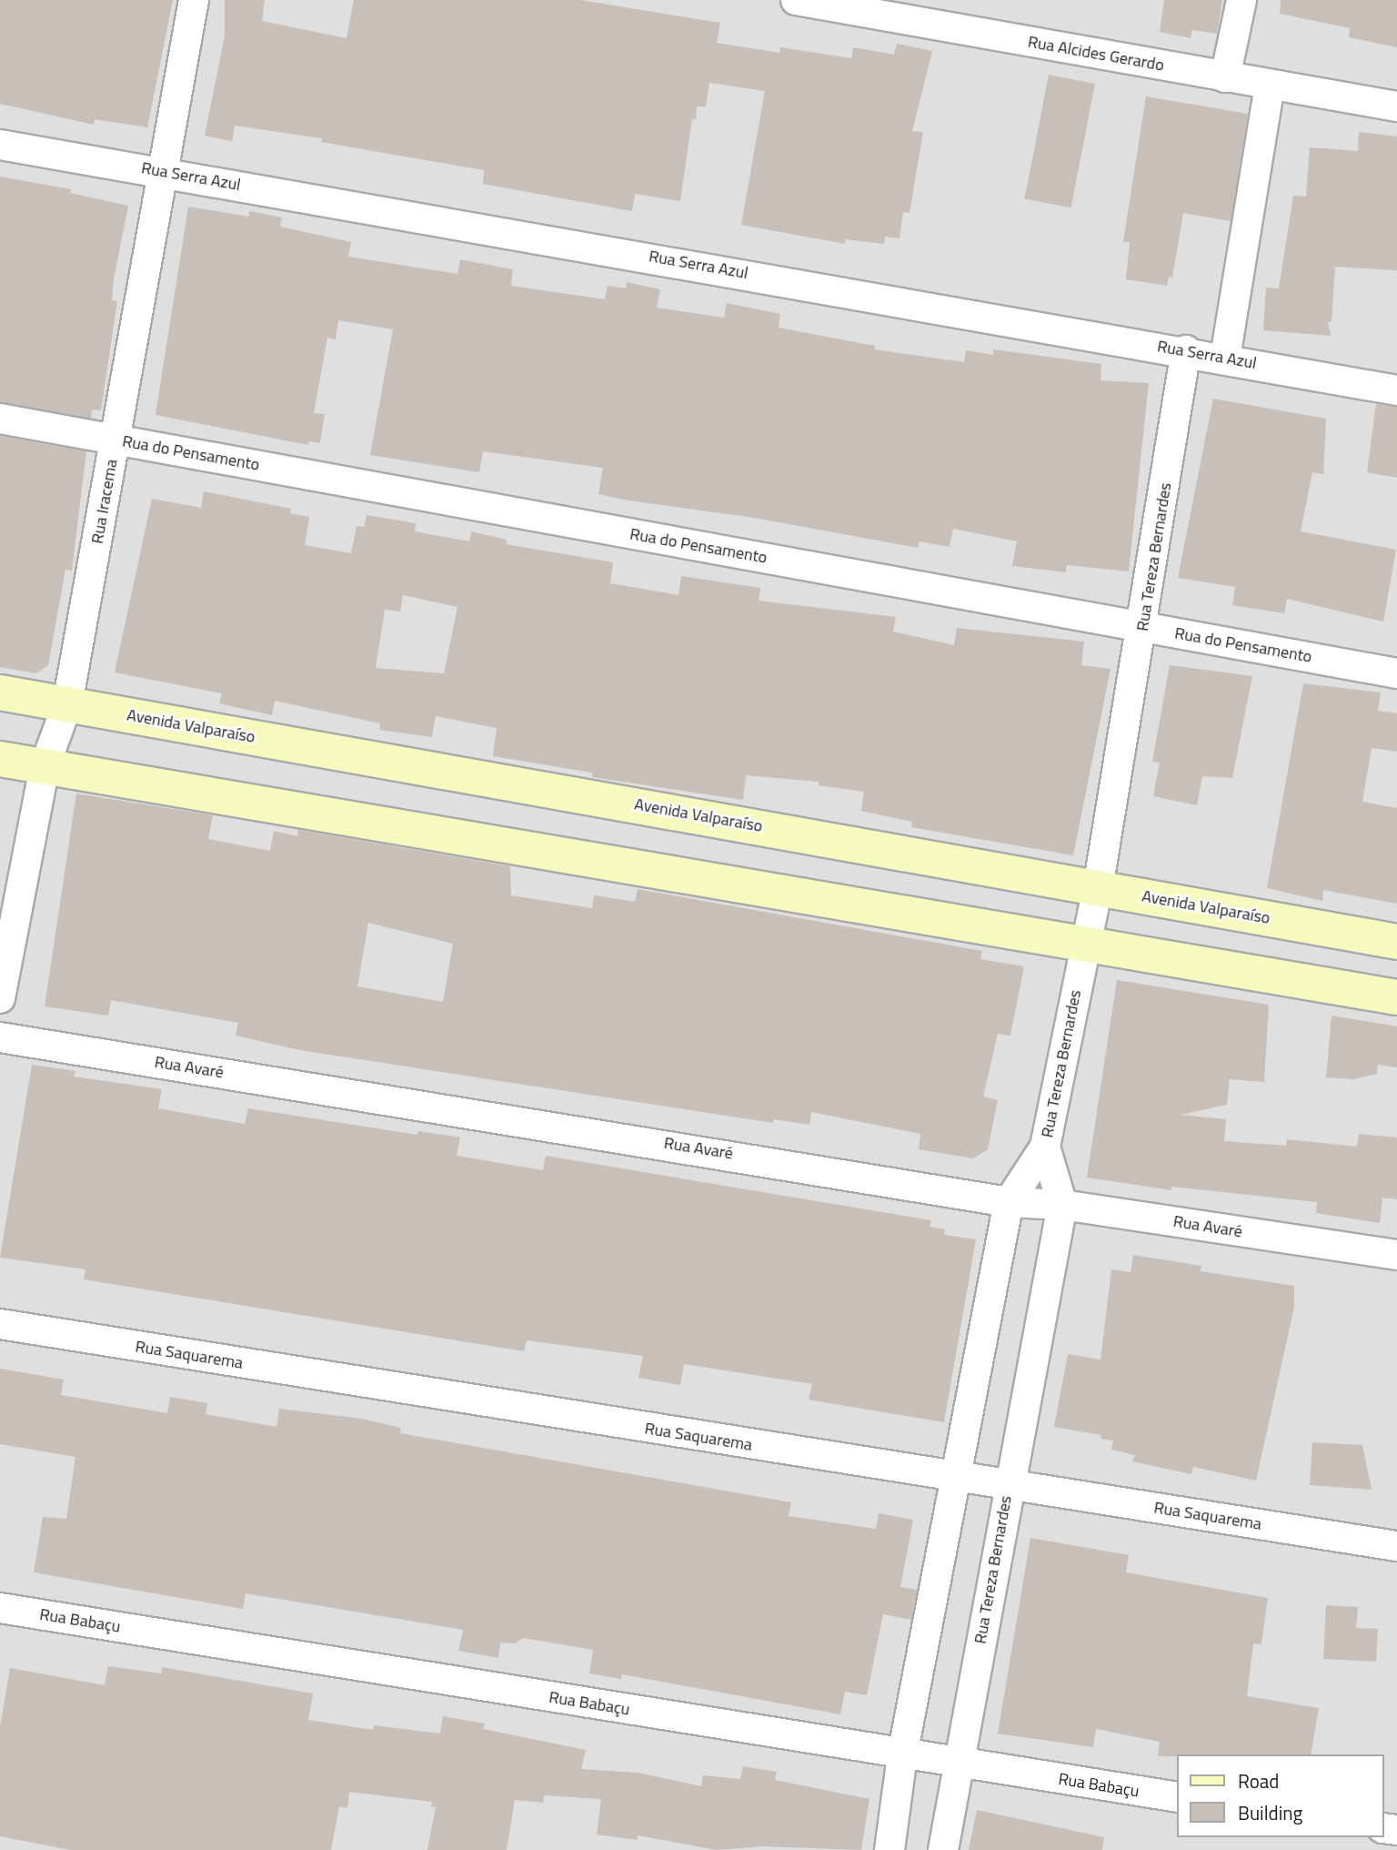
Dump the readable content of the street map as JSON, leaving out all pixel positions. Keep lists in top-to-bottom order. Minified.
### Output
{"streets":{"main road":["Avenida Valparaíso"],"street":["Rua Alcides Gerardo","Rua Serra Azul","Rua do Pensamento","Rua Iracema","Rua Tereza Bernardes","Rua Avaré","Rua Saquarema","Rua Babaçu"]},"crossings":[["Rua Serra Azul","Rua Iracema"],["Rua Serra Azul","Rua Tereza Bernardes"],["Rua do Pensamento","Rua Iracema"],["Rua do Pensamento","Rua Tereza Bernardes"],["Rua Iracema","Avenida Valparaíso"],["Rua Tereza Bernardes","Avenida Valparaíso"],["Rua Tereza Bernardes","Rua Avaré"],["Rua Tereza Bernardes","Rua Saquarema"],["Rua Tereza Bernardes","Rua Babaçu"]],"legend":["Road","Building"]}
